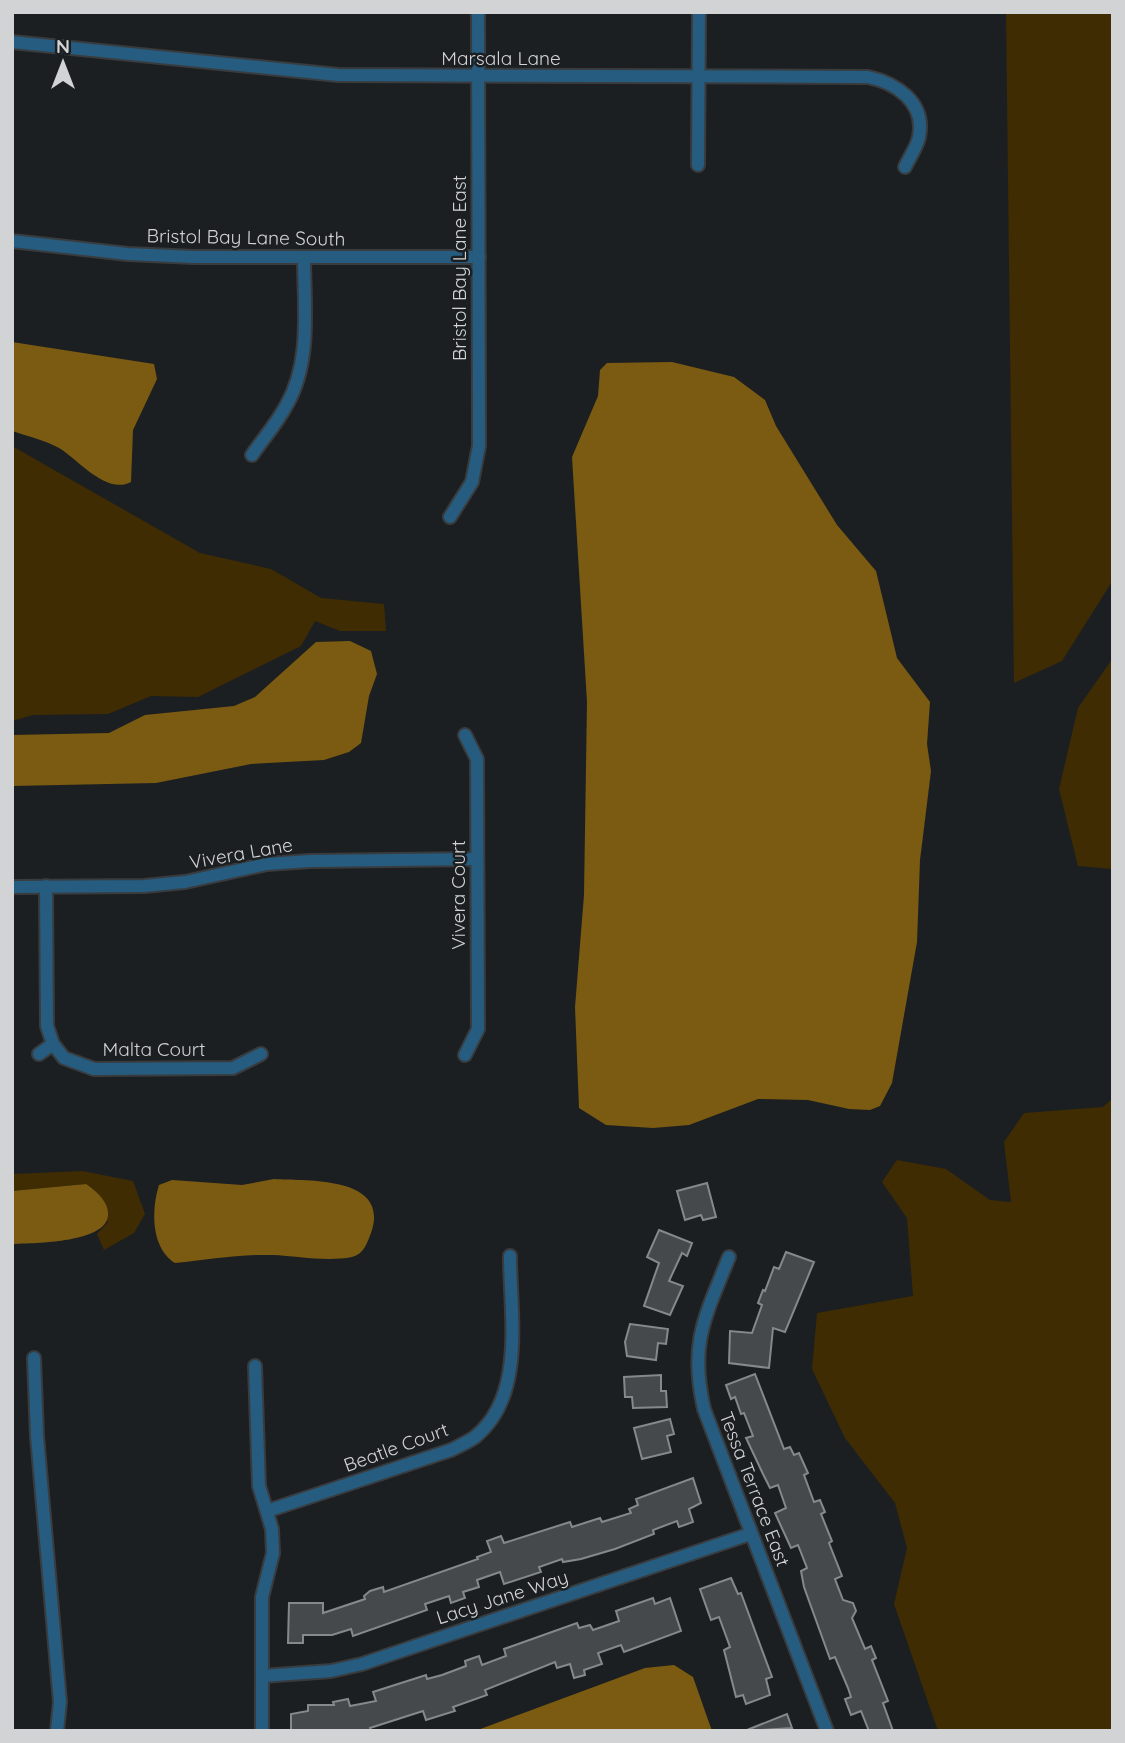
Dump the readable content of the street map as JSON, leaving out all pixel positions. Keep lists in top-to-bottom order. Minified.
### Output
{"streets":{"street":["Marsala Lane","Bristol Bay Lane South","Bristol Bay Lane East","Vivera Lane","Vivera Court","Malta Court","Beatle Court","Tessa Terrace East","Lacy Jane Way"]},"crossings":[["Marsala Lane","Bristol Bay Lane East"],["Bristol Bay Lane South","Bristol Bay Lane East"],["Vivera Lane","Vivera Court"],["Tessa Terrace East","Lacy Jane Way"]],"north":"top"}
